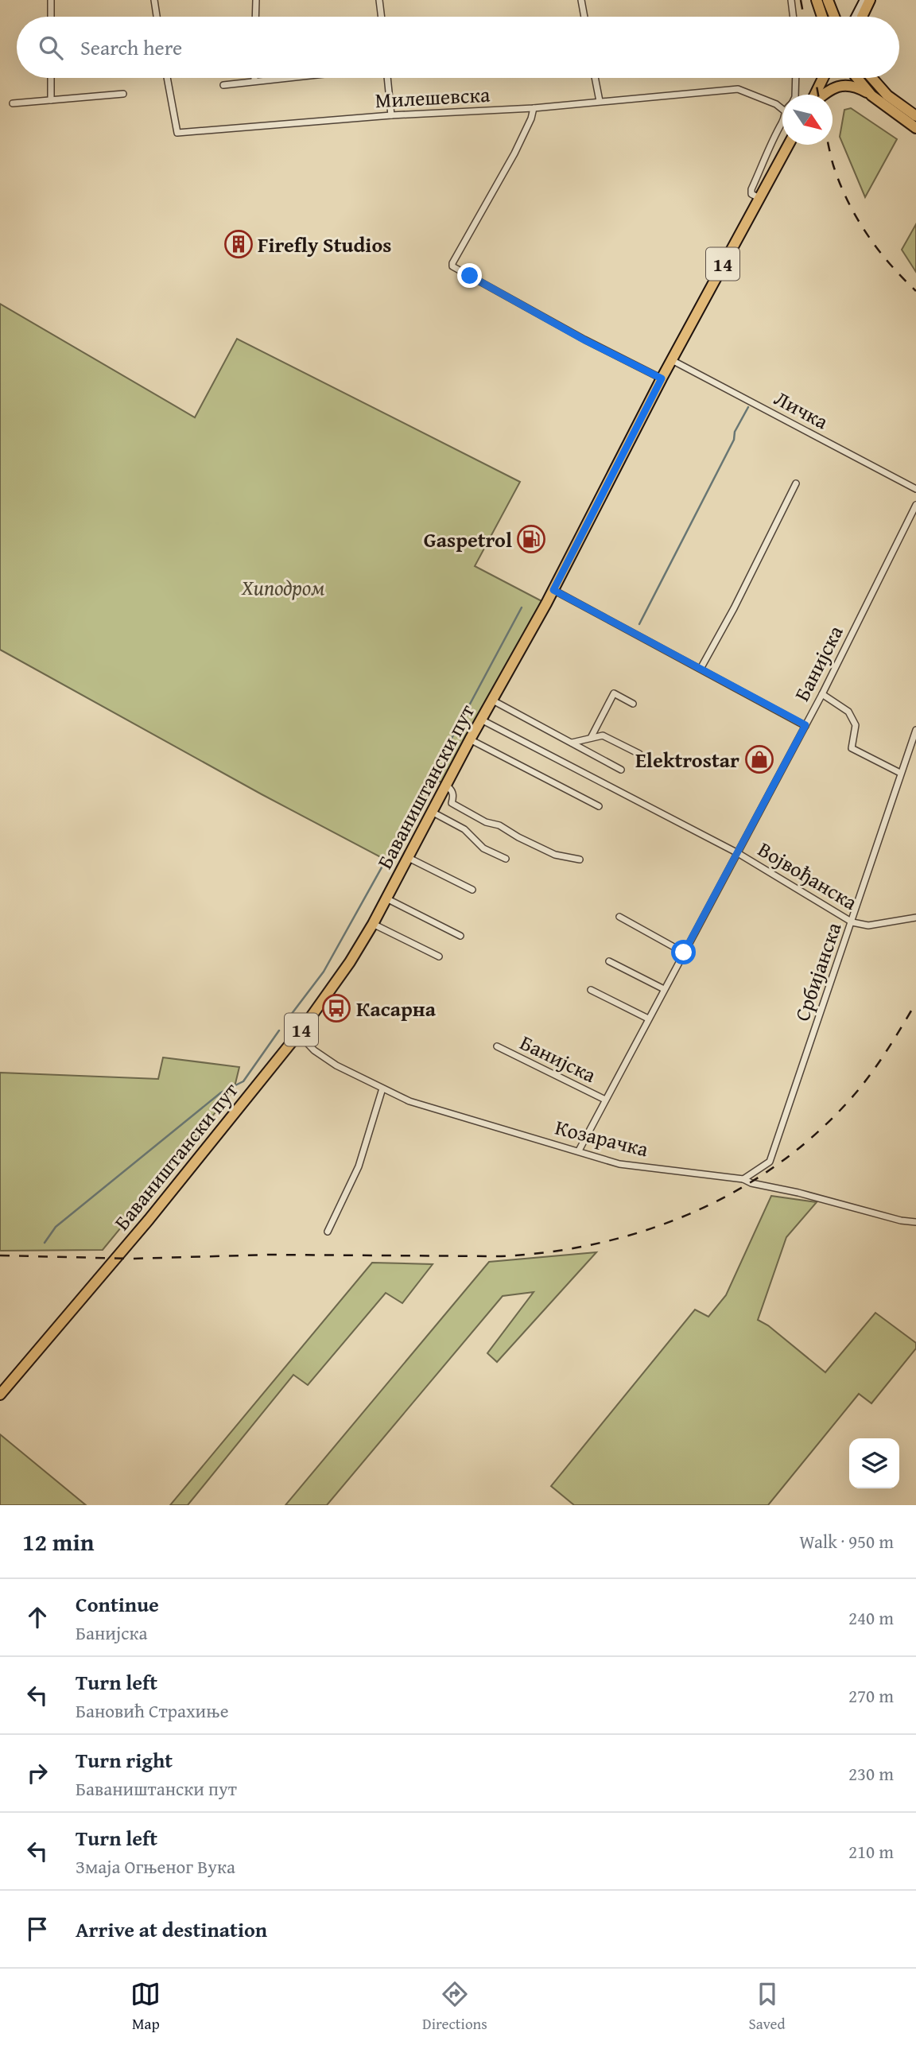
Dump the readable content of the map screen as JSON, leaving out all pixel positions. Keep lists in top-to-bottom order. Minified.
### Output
{"streets":{"main road":["14","Баваништански пут"],"street":["Милешевска","Личка","Банијска","Војвођанска","Србијанска","Козарачка"]},"crossings":[["Личка","Баваништански пут"],["Банијска","Војвођанска"],["Банијска","Козарачка"],["Баваништански пут","Војвођанска"],["Баваништански пут","Козарачка"],["Војвођанска","Србијанска"],["Србијанска","Козарачка"]],"parks":["Хиподром"],"places":{"building":["Firefly Studios"],"fuel station":["Gaspetrol"],"shop":["Elektrostar"],"bus stop":["Касарна"]},"north":"bottom right","page":{"search":"Search here","heading":["12 min","Walk · 950 m"],"list":[["Continue","Банијска","240 m"],["Turn left","Бановић Страхиње","270 m"],["Turn right","Баваништански пут","230 m"],["Turn left","Змаја Огњеног Вука","210 m"],"Arrive at destination"],"nav":["Map","Directions","Saved"]}}
